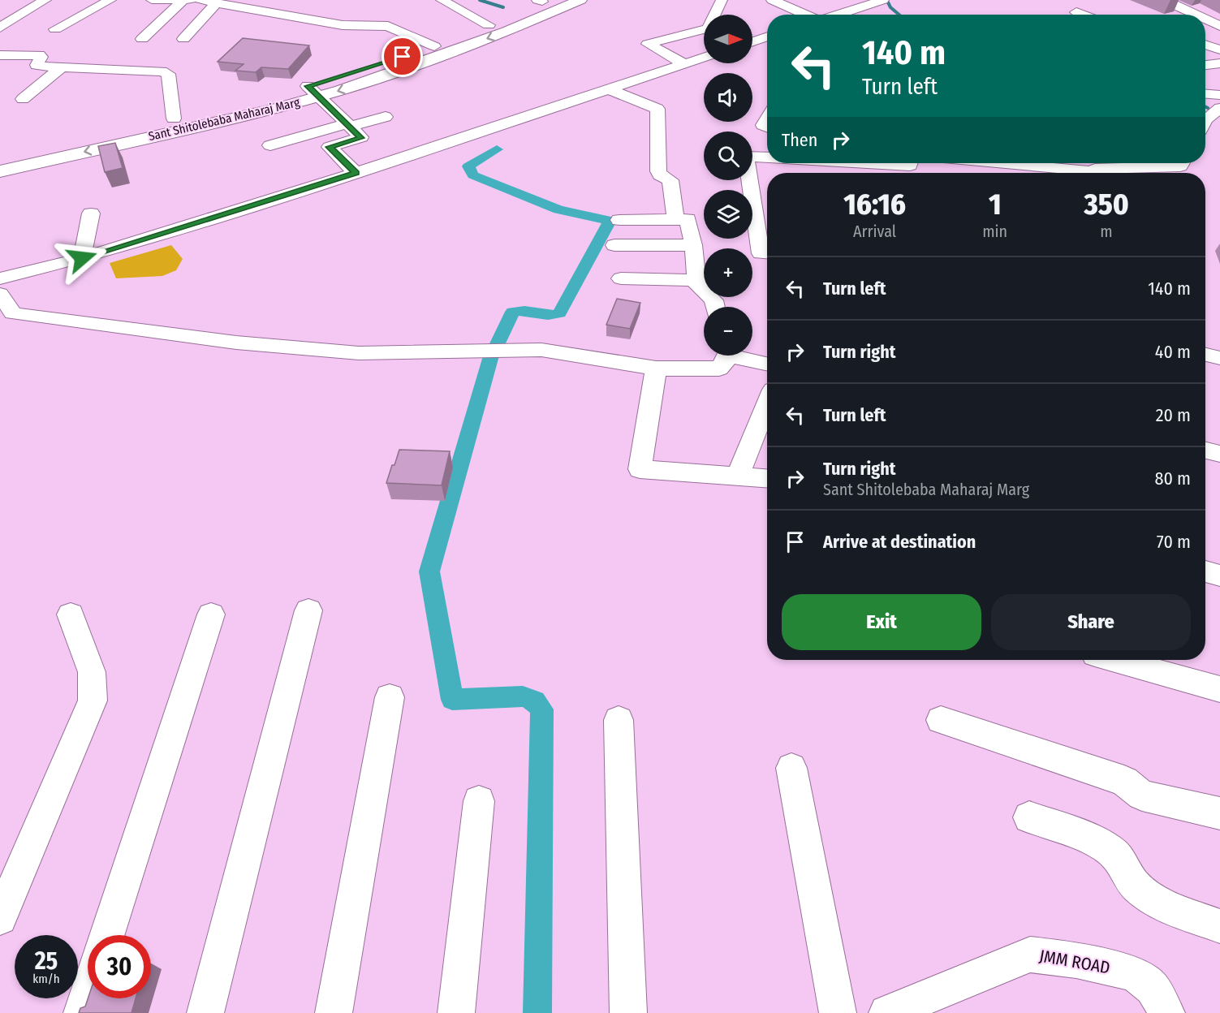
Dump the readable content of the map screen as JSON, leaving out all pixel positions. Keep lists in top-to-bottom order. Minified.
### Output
{"streets":{"main road":["Sant Shitolebaba Maharaj Marg"],"street":["JMM ROAD"]},"north":"right","page":{"map_buttons":["+","−"],"turn":["140 m","Turn left"],"then":"Then","eta":["16:16","Arrival","1","min","350","m"],"list":[{"name":"Turn left","value":"140 m"},{"name":"Turn right","value":"40 m"},{"name":"Turn left","value":"20 m"},{"name":"Turn right","note":"Sant Shitolebaba Maharaj Marg","value":"80 m"},{"name":"Arrive at destination","value":"70 m"}],"buttons":["Exit","Share"],"speed":"25 km/h","limit":"30"}}
